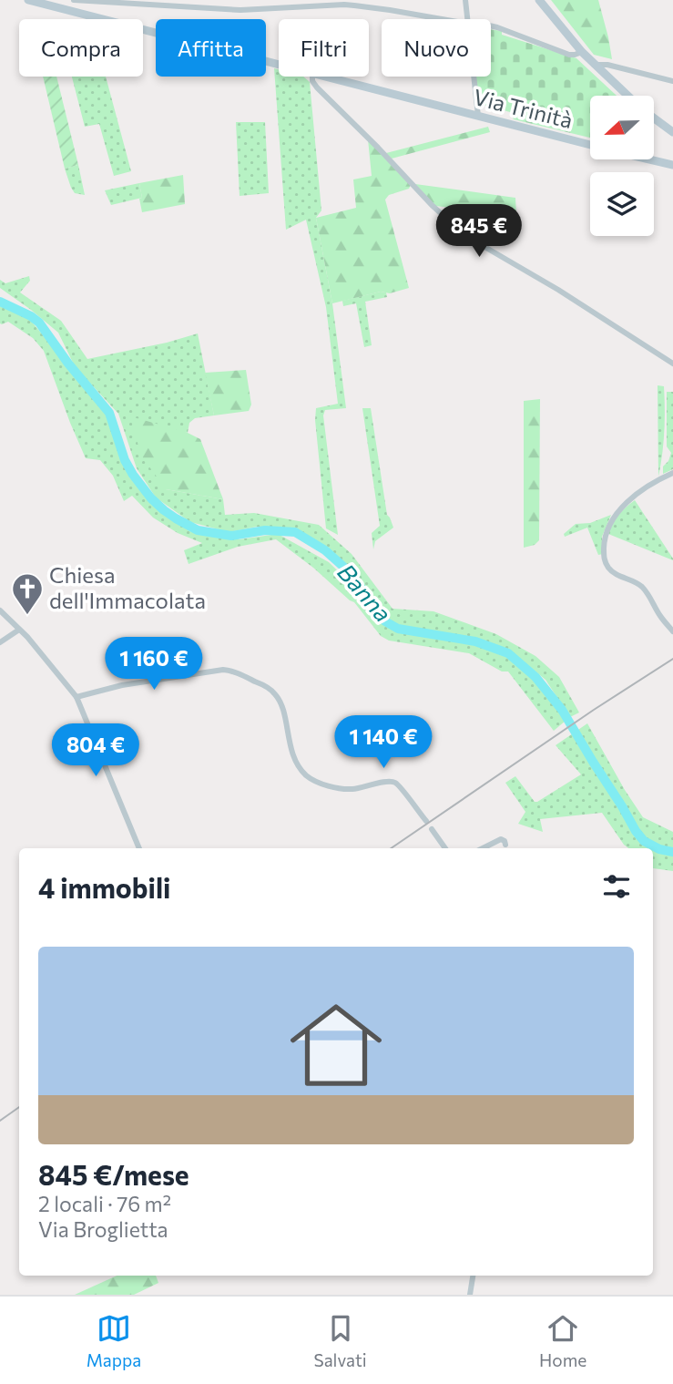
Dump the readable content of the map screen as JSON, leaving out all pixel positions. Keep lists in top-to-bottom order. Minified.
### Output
{"streets":{"street":["Via Trinità"]},"water":["Banna"],"places":{"church":["Chiesa dell'Immacolata"]},"north":"left","page":{"chip":["Compra","Affitta","Filtri","Nuovo"],"price":["845 €","1 160 €","1 140 €","804 €"],"heading":"4 immobili","list":[{"name":"845 €/mese","note":"2 locali · 76 m² · Via Broglietta"}],"tabs":["Mappa","Salvati","Home"]}}
